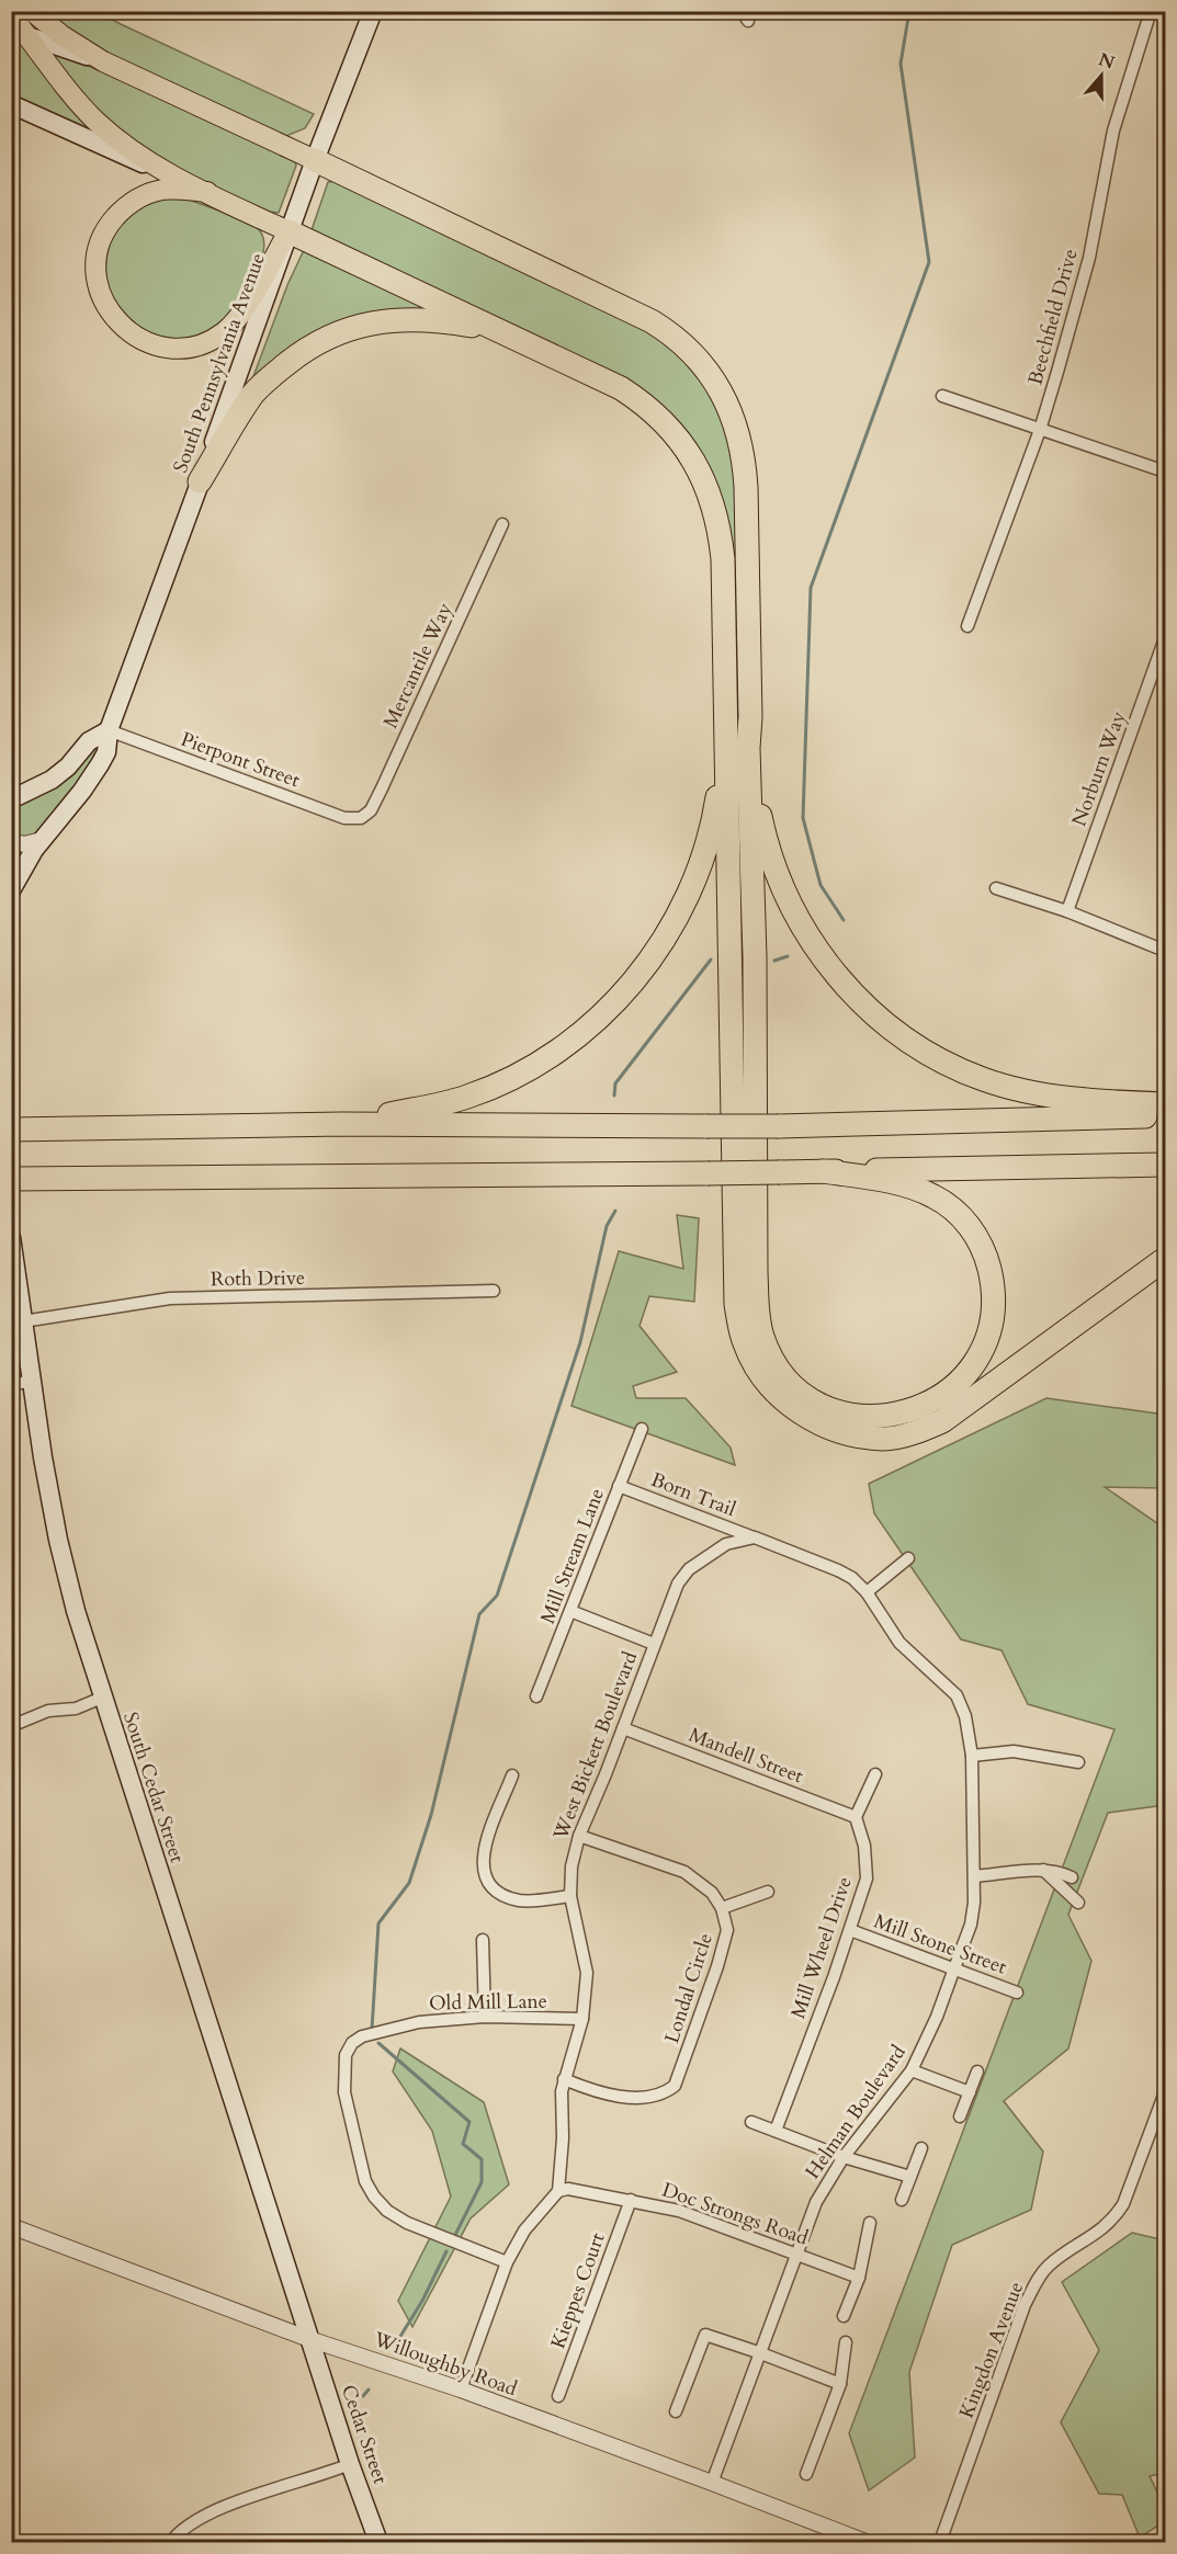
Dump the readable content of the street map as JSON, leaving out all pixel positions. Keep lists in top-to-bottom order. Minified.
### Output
{"streets":{"main road":["South Pennsylvania Avenue","South Cedar Street","Cedar Street"],"street":["Beechfield Drive","Mercantile Way","Pierpont Street","Norburn Way","Roth Drive","Born Trail","Mill Stream Lane","West Bickett Boulevard","Mandell Street","Mill Stone Street","Mill Wheel Drive","Londal Circle","Old Mill Lane","Helman Boulevard","Doc Strongs Road","Kieppes Court","Kingdon Avenue","Willoughby Road"]},"crossings":[["South Pennsylvania Avenue","Pierpont Street"],["Mercantile Way","Pierpont Street"],["Roth Drive","South Cedar Street"],["Born Trail","Mill Stream Lane"],["Born Trail","West Bickett Boulevard"],["West Bickett Boulevard","Mandell Street"],["West Bickett Boulevard","Londal Circle"],["West Bickett Boulevard","Old Mill Lane"],["West Bickett Boulevard","Doc Strongs Road"],["Mandell Street","Mill Wheel Drive"],["South Cedar Street","Willoughby Road"],["South Cedar Street","Cedar Street"],["Mill Stone Street","Mill Wheel Drive"],["Mill Stone Street","Helman Boulevard"],["Helman Boulevard","Doc Strongs Road"],["Helman Boulevard","Willoughby Road"],["Doc Strongs Road","Kieppes Court"],["Willoughby Road","Cedar Street"]],"north":"top"}
